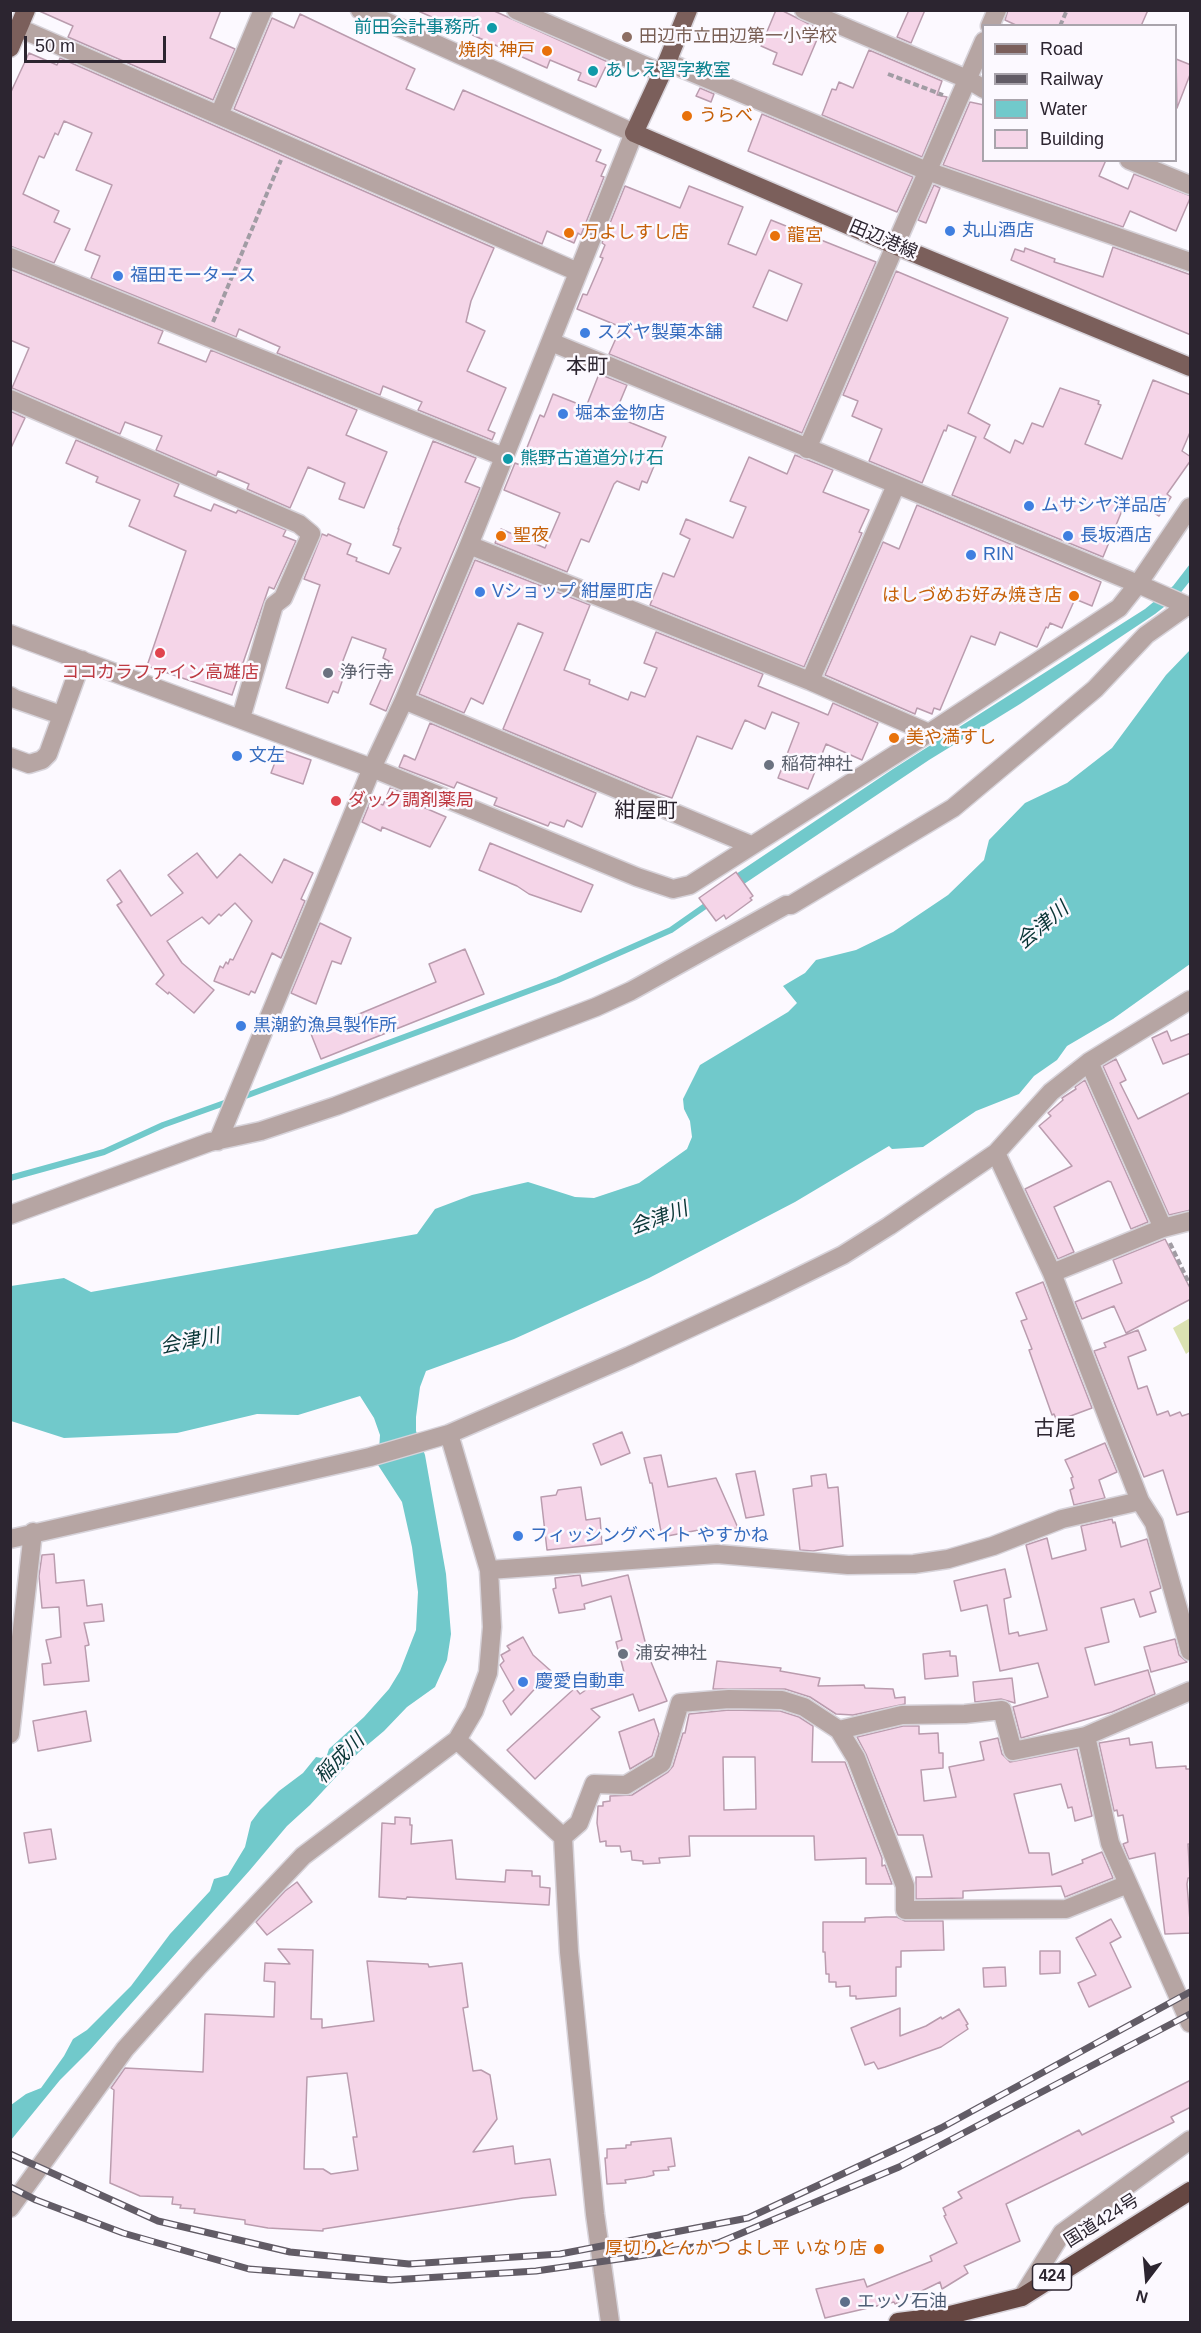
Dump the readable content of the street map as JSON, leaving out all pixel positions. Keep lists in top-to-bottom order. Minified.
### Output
{"streets":{"highway":["国道424号","424"],"main road":["田辺港線"]},"districts":["本町","紺屋町","古尾"],"water":["会津川","稲成川"],"places":["前田会計事務所","田辺市立田辺第一小学校","焼肉 神戸","あしえ習字教室","うらべ","丸山酒店","万よしすし店","龍宮","福田モータース","スズヤ製菓本舗","堀本金物店","熊野古道道分け石","ムサシヤ洋品店","聖夜","長坂酒店","RIN","Vショップ 紺屋町店","はしづめお好み焼き店","ココカラファイン高雄店","浄行寺","美や満すし","文左","稲荷神社","ダック調剤薬局","黒潮釣漁具製作所","フィッシングベイト やすかね","浦安神社","慶愛自動車","厚切りとんかつ よし平 いなり店","エッソ石油"],"legend":["Road","Railway","Water","Building"],"scale_bar":"50 m","north":"bottom"}
